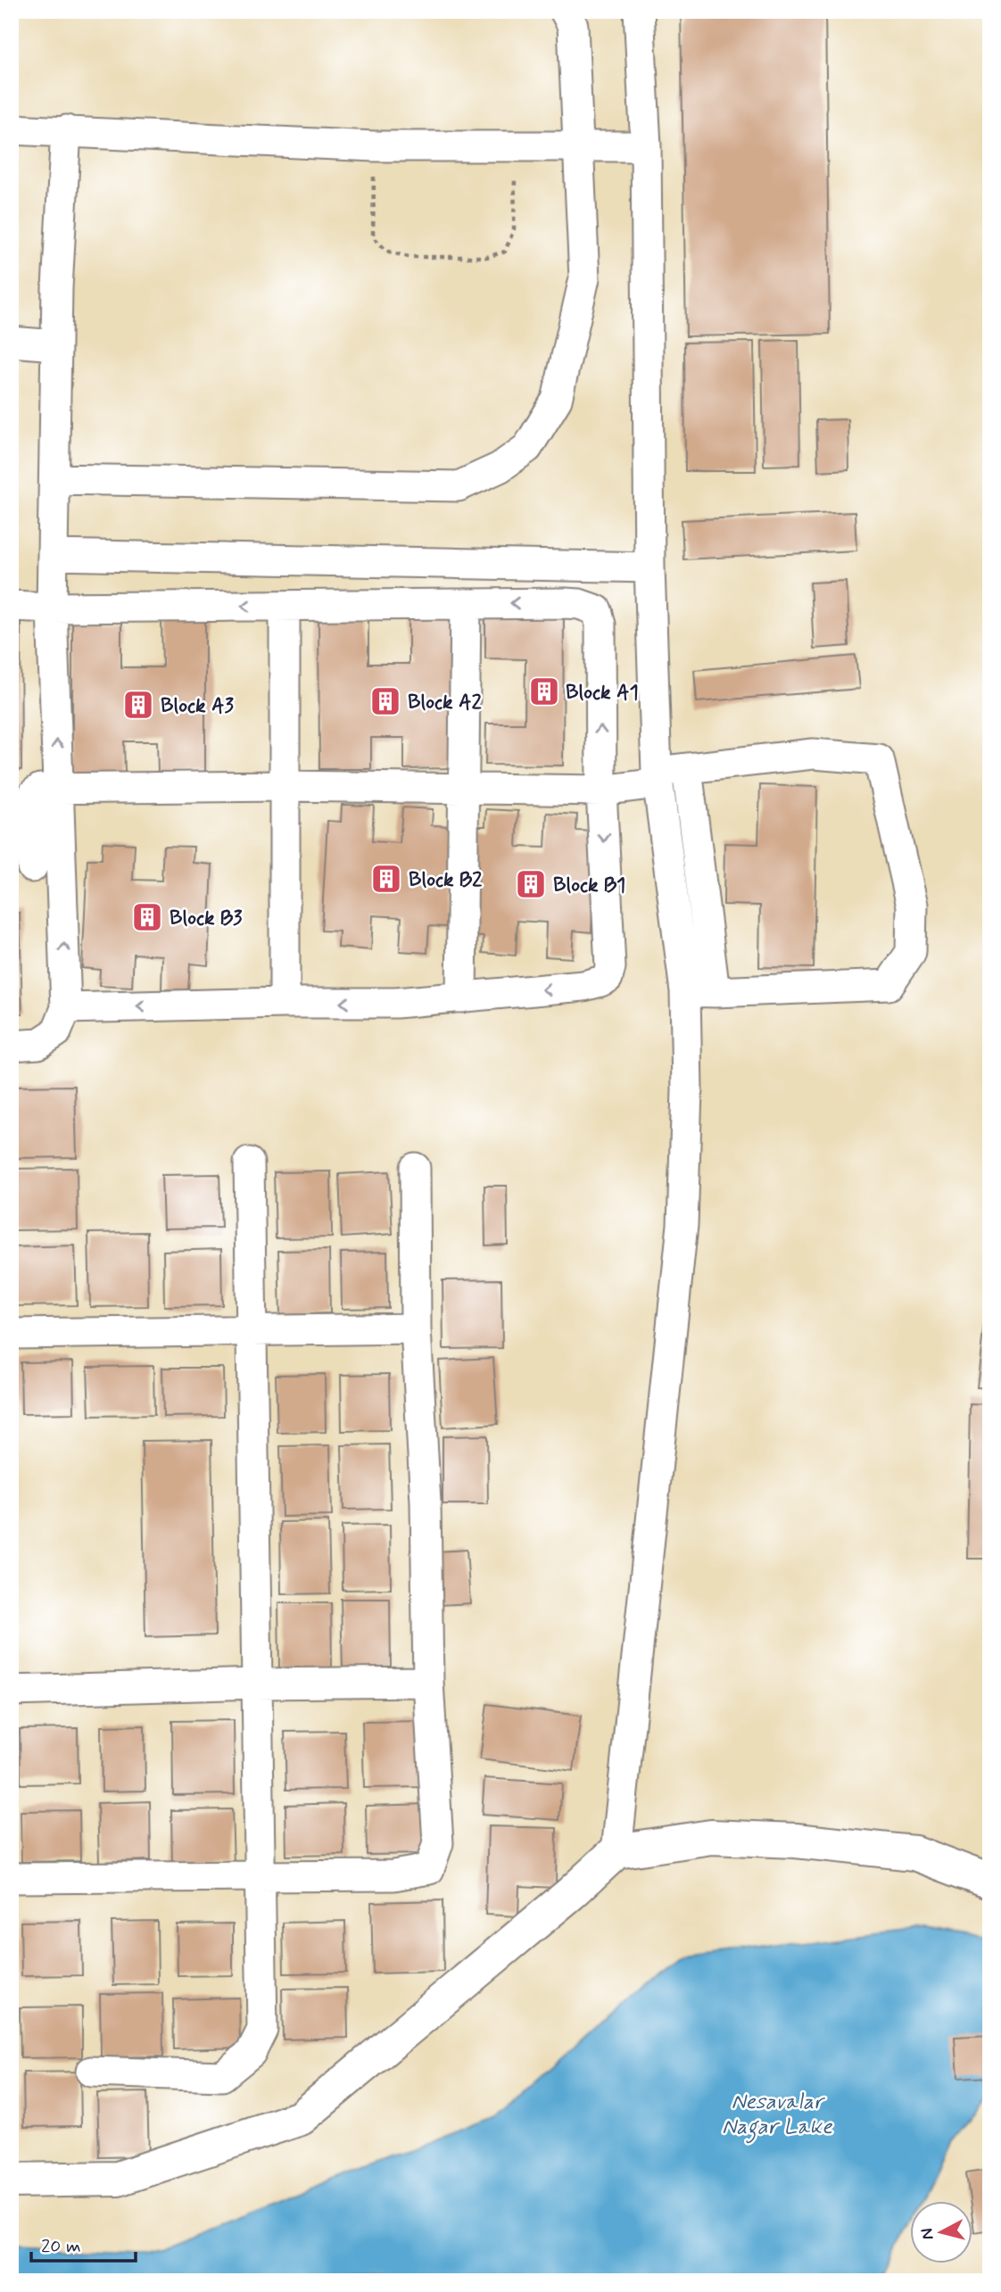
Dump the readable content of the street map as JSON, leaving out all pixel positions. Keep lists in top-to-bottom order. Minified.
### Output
{"water":["Nesavalar Nagar Lake"],"places":{"building":["Block A1","Block A2","Block A3","Block B2","Block B1","Block B3"]},"scale_bar":"20 m","north":"left"}
